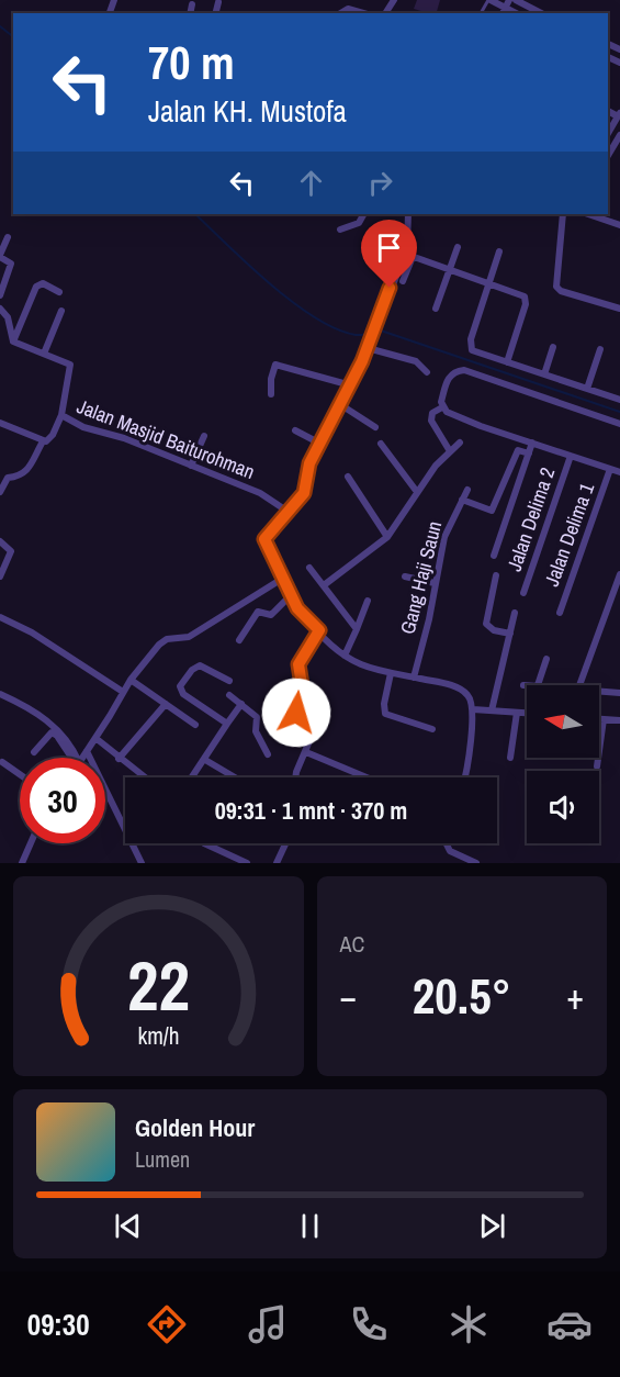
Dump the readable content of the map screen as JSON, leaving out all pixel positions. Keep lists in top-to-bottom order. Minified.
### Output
{"streets":{"street":["Jalan Masjid Baiturohman","Jalan Delima 2","Jalan Delima 1","Gang Haji Saun"]},"north":"left","page":{"turn":["70 m","Jalan KH. Mustofa"],"limit":"30","trip":"09:31 · 1 mnt · 370 m","tile":"AC","heat":["−","20.5°","+"],"song":["Golden Hour","Lumen"],"tabs":"09:30","gauge":["22","km/h"]}}
